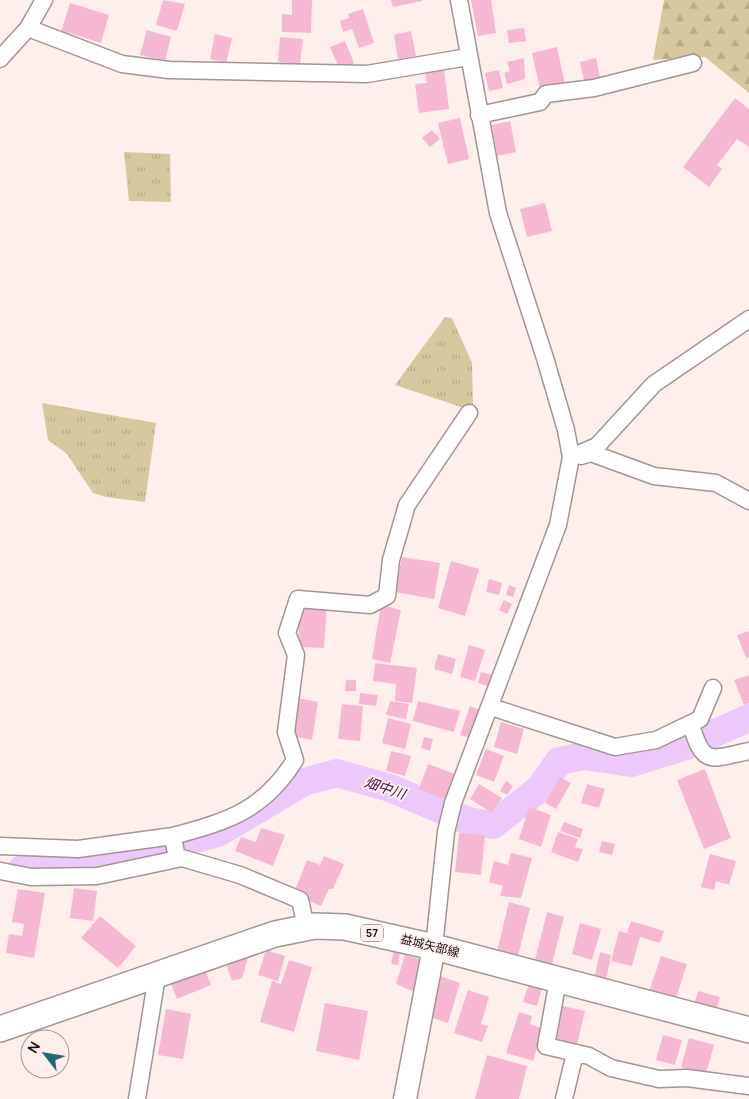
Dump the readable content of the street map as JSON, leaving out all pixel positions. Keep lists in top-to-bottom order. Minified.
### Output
{"streets":{"main road":["57","益城矢部線"]},"water":["畑中川"],"north":"top left"}
